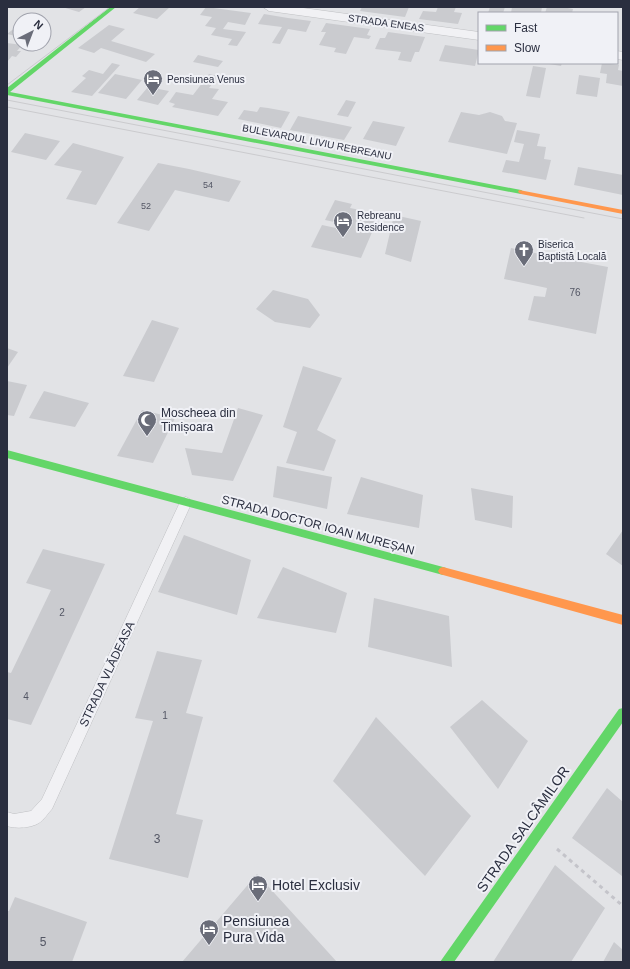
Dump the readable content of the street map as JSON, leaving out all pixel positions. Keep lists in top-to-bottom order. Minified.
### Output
{"streets":{"street":["STRADA ENEAS","BULEVARDUL LIVIU REBREANU","STRADA DOCTOR IOAN MUREȘAN","STRADA SALCÂMILOR"],"lane":["STRADA VLĂDEASA"]},"crossings":[["STRADA DOCTOR IOAN MUREȘAN","STRADA VLĂDEASA"]],"places":{"hotel":["Pensiunea Venus","Rebreanu Residence","Hotel Exclusiv","Pensiunea Pura Vida"],"church":["Biserica Baptistă Locală"],"mosque":["Moscheea din Timișoara"]},"house_numbers":["54","52","76","2","4","1","3","5"],"legend":["Fast","Slow"],"north":"top right"}
